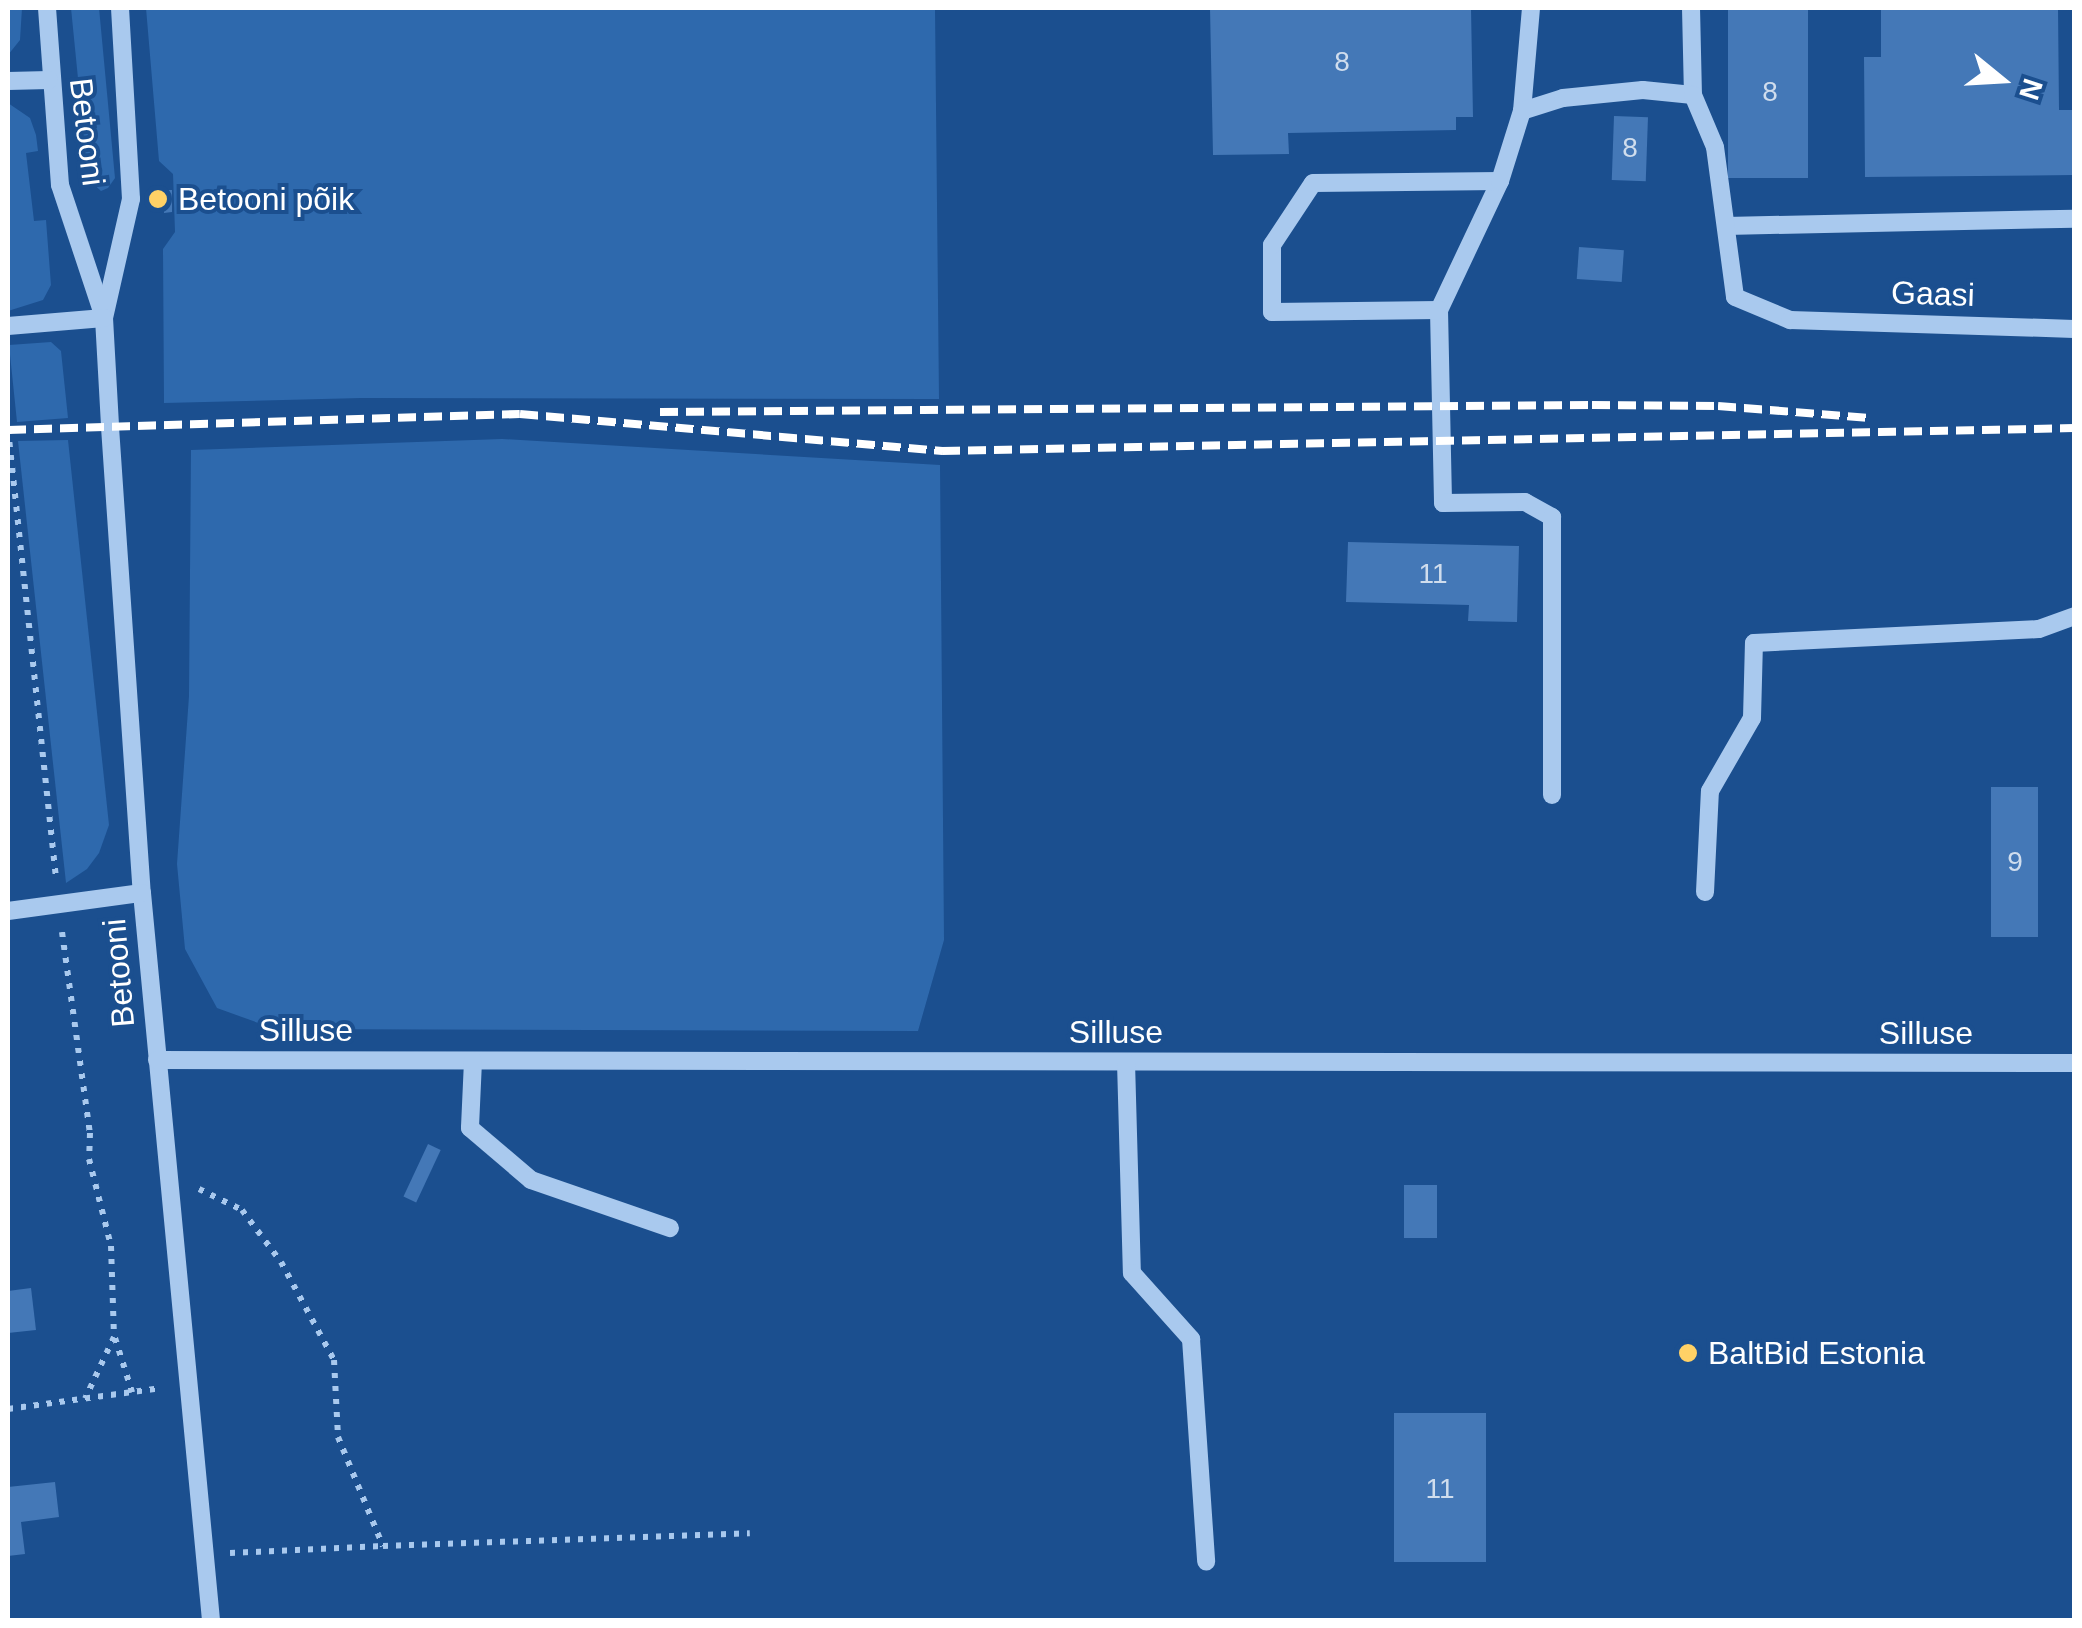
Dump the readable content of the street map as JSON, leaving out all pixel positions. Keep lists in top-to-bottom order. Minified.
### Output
{"streets":{"street":["Betooni","Gaasi","Silluse"]},"crossings":[["Betooni","Silluse"]],"places":["Betooni põik","BaltBid Estonia"],"house_numbers":["8","8","8","11","9","11"],"north":"right"}
